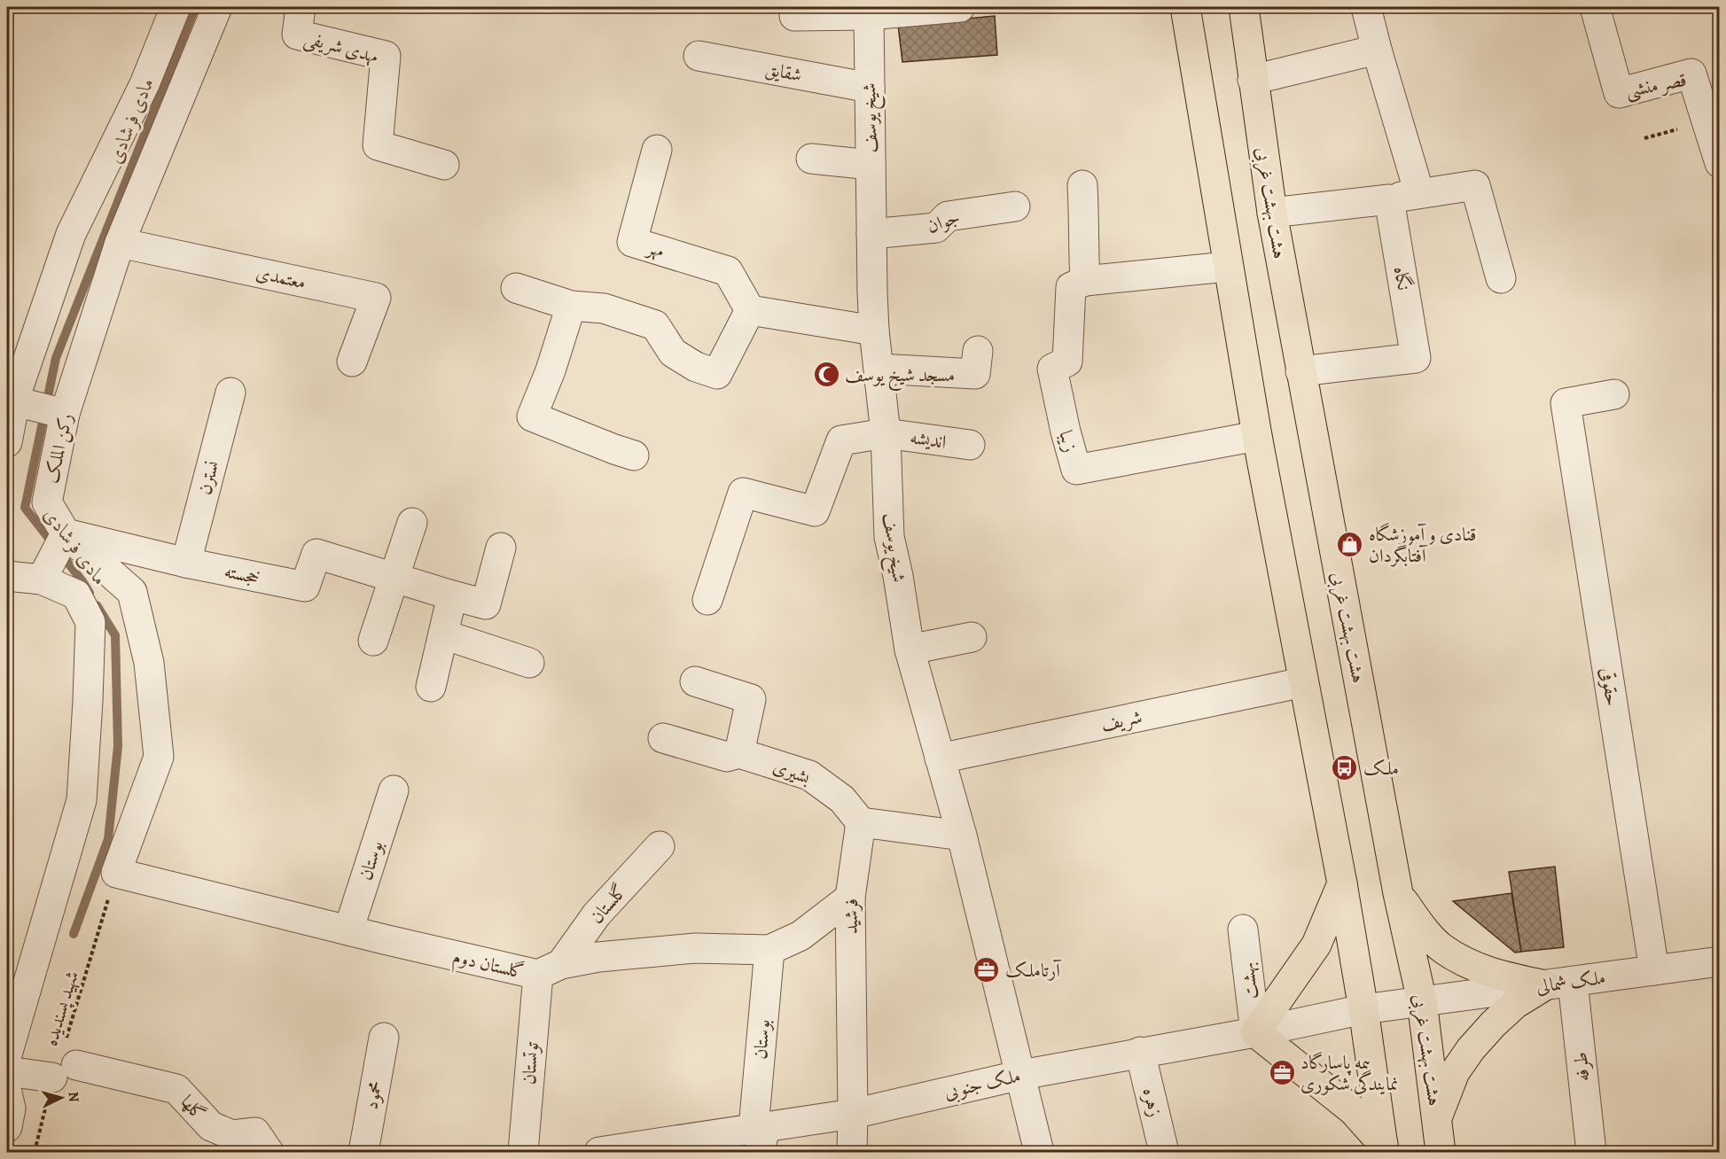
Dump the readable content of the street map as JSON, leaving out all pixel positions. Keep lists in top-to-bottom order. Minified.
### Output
{"streets":{"main road":["هشت بهشت غربی"],"street":["مهدی شریفی","شقایق","قصر منشی","شیخ یوسف","جوان","مهر","معتمدی","نگاه","اندیشه","زیبا","رکن الملک","نسترن","خجسته","حقوقی","شریف","بشیری","بوستان","گلستان","فرشید","گلستان دوم","بهشت","ملک شمالی","توتستان","طرفه","ملک جنوبی","محمود","زهره","گلها"],"path":["شهید پسندیده"]},"crossings":[["شقایق","شیخ یوسف"],["شیخ یوسف","جوان"],["شیخ یوسف","اندیشه"],["شیخ یوسف","شریف"],["شیخ یوسف","ملک جنوبی"],["هشت بهشت غربی","نگاه"],["هشت بهشت غربی","ملک شمالی"],["معتمدی","رکن الملک"],["رکن الملک","خجسته"],["رکن الملک","گلستان دوم"],["رکن الملک","شهید پسندیده"],["نسترن","خجسته"],["حقوقی","ملک شمالی"],["بشیری","فرشید"],["بوستان","گلستان دوم"],["بوستان","ملک جنوبی"],["گلستان","گلستان دوم"],["گلستان","توتستان"],["فرشید","گلستان دوم"],["فرشید","ملک جنوبی"],["گلستان دوم","شهید پسندیده"],["گلستان دوم","توتستان"],["بهشت","ملک جنوبی"],["ملک شمالی","طرفه"],["شهید پسندیده","گلها"],["ملک جنوبی","زهره"]],"water":["مادی فرشادی"],"places":{"mosque":["مسجد شیخ یوسف"],"shop":["قنادی و آموزشگاه آفتابگردان"],"bus stop":["ملک"],"office":["آرتاملک","بیمه پاسارگاد نمایندگی شکوری"]},"north":"right"}
